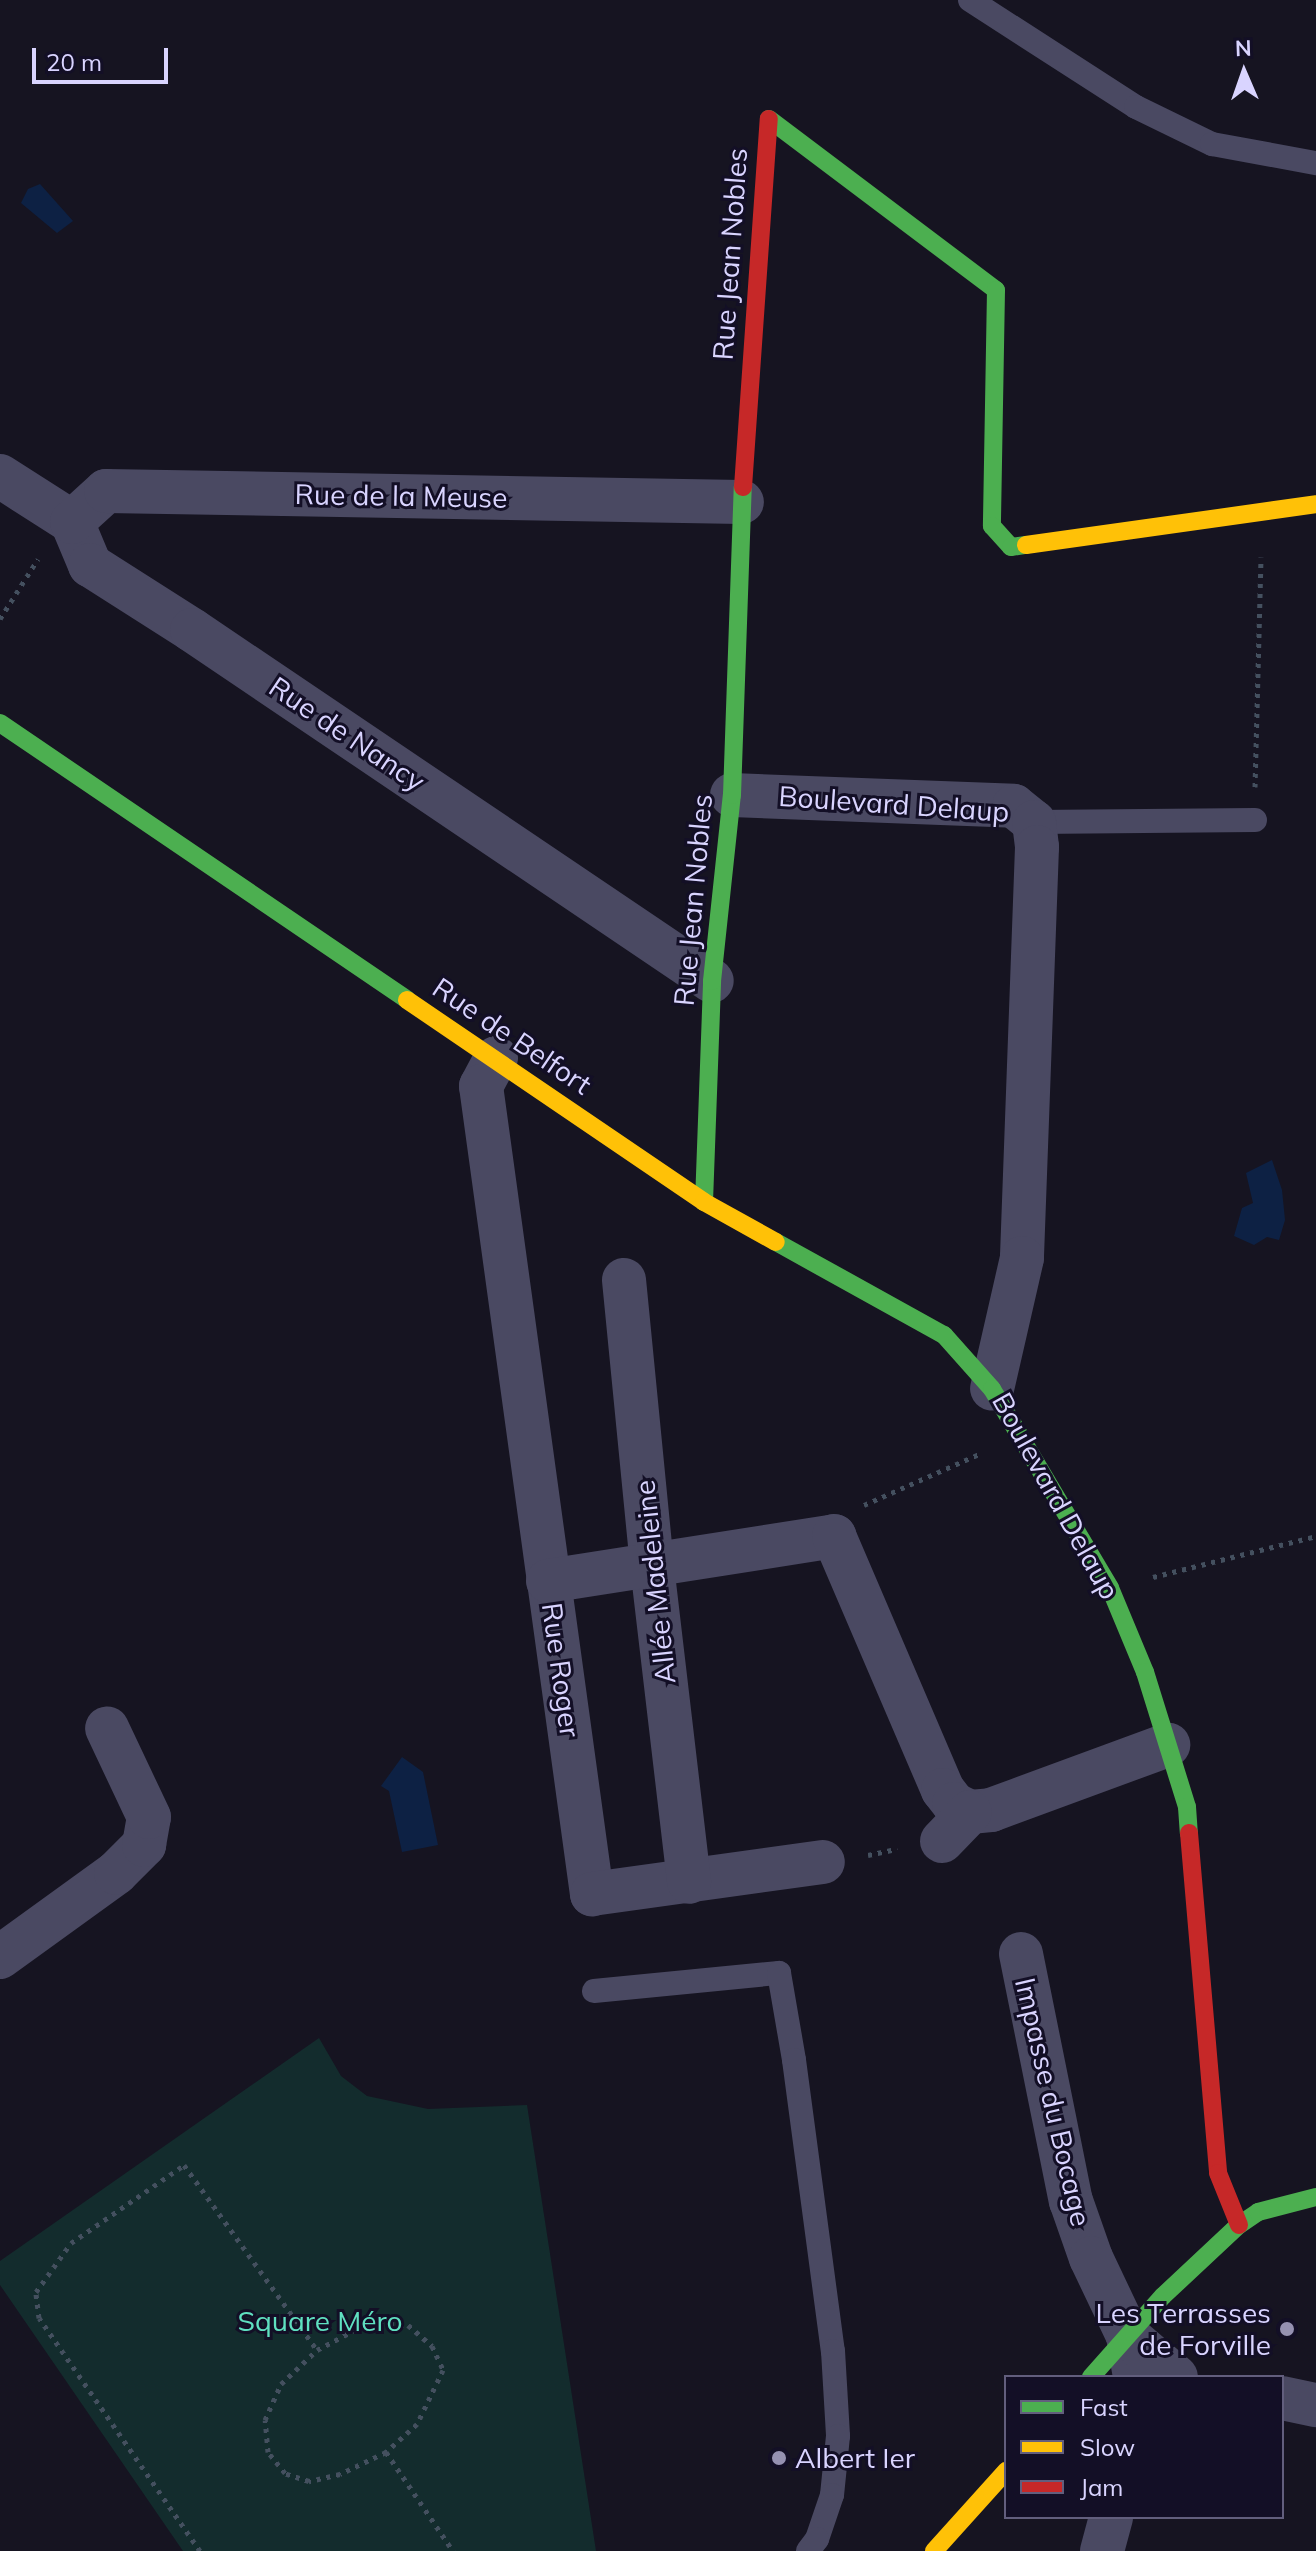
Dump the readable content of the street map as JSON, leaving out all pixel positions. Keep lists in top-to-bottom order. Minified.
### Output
{"streets":{"street":["Rue Jean Nobles","Rue de la Meuse","Rue de Nancy","Boulevard Delaup","Rue de Belfort","Allée Madeleine","Rue Roger","Impasse du Bocage"]},"crossings":[["Rue Jean Nobles","Rue de la Meuse"],["Rue Jean Nobles","Rue de Nancy"],["Rue Jean Nobles","Boulevard Delaup"],["Rue Jean Nobles","Rue de Belfort"],["Rue de la Meuse","Rue de Nancy"],["Boulevard Delaup","Rue de Belfort"],["Rue de Belfort","Rue Roger"],["Allée Madeleine","Rue Roger"]],"parks":["Square Méro"],"places":["Les Terrasses de Forville","Albert Ier"],"legend":["Fast","Slow","Jam"],"scale_bar":"20 m","north":"top"}
